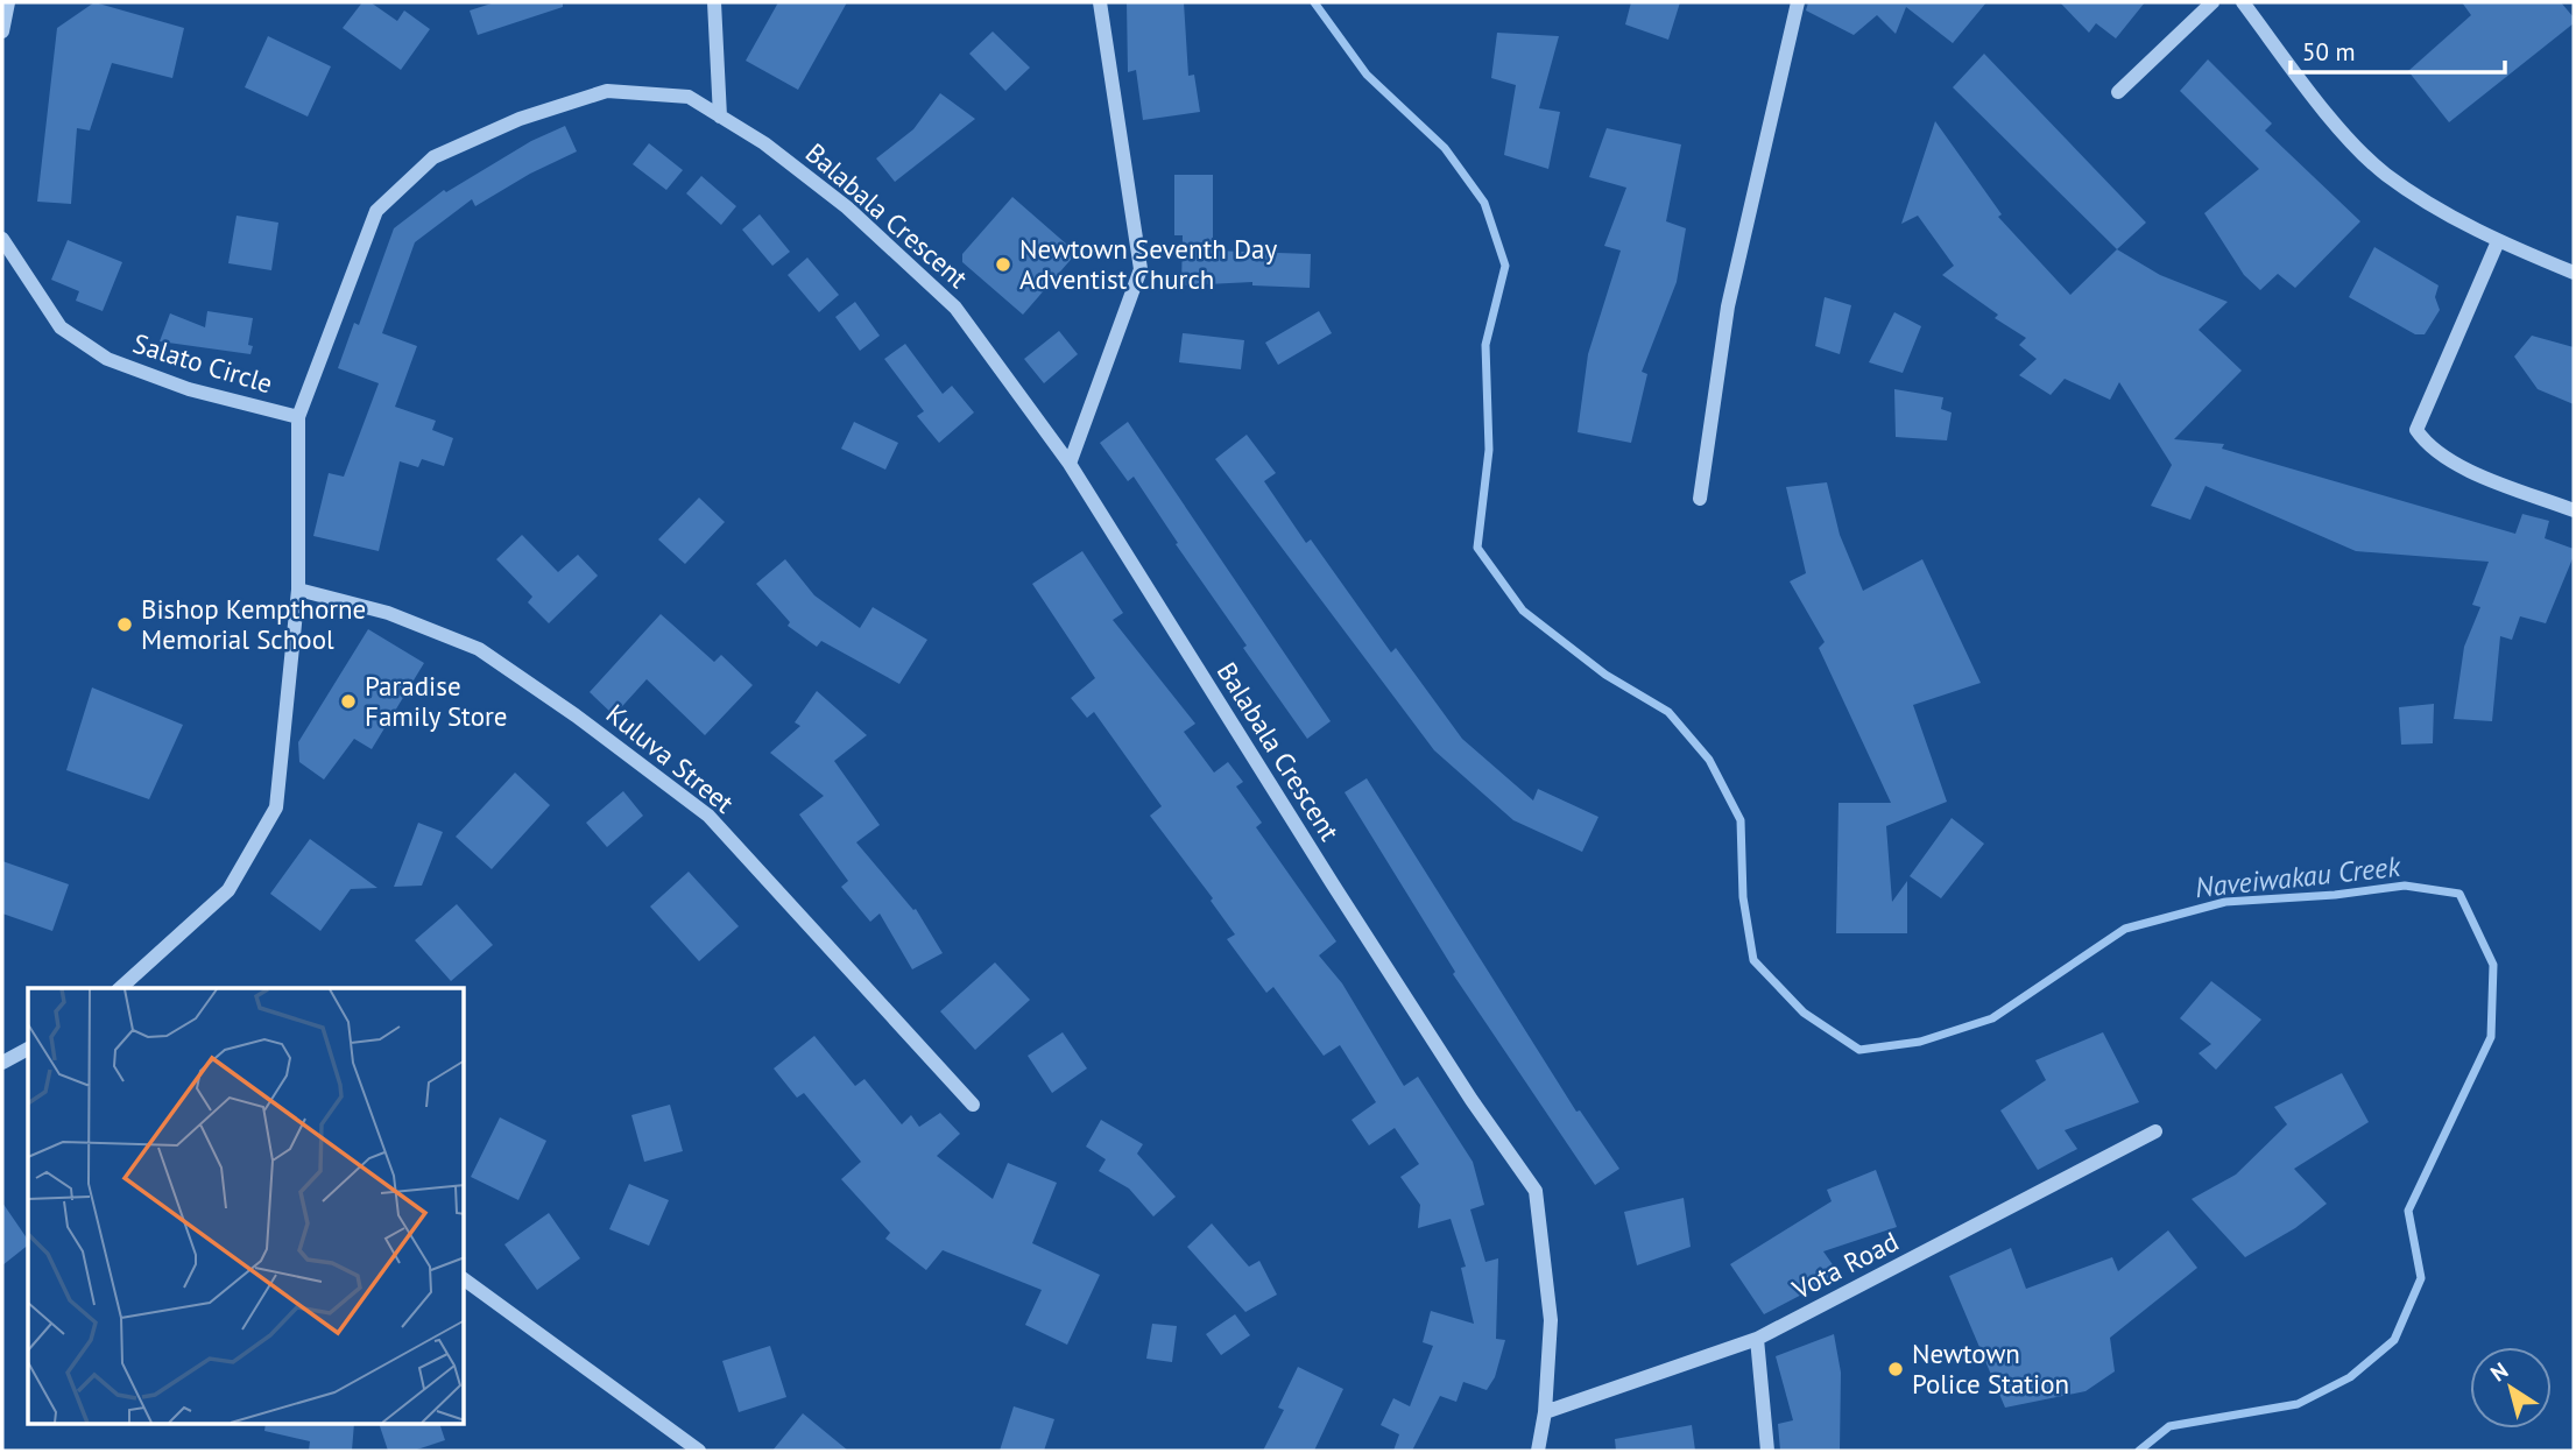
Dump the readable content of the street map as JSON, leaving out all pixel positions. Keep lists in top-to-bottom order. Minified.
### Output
{"streets":{"street":["Balabala Crescent","Salato Circle","Kuluva Street","Vota Road"]},"crossings":[["Balabala Crescent","Salato Circle"],["Balabala Crescent","Kuluva Street"],["Balabala Crescent","Vota Road"]],"water":["Naveiwakau Creek"],"places":["Newtown Seventh Day Adventist Church","Bishop Kempthorne Memorial School","Paradise Family Store","Newtown Police Station"],"scale_bar":"50 m","north":"top left"}
